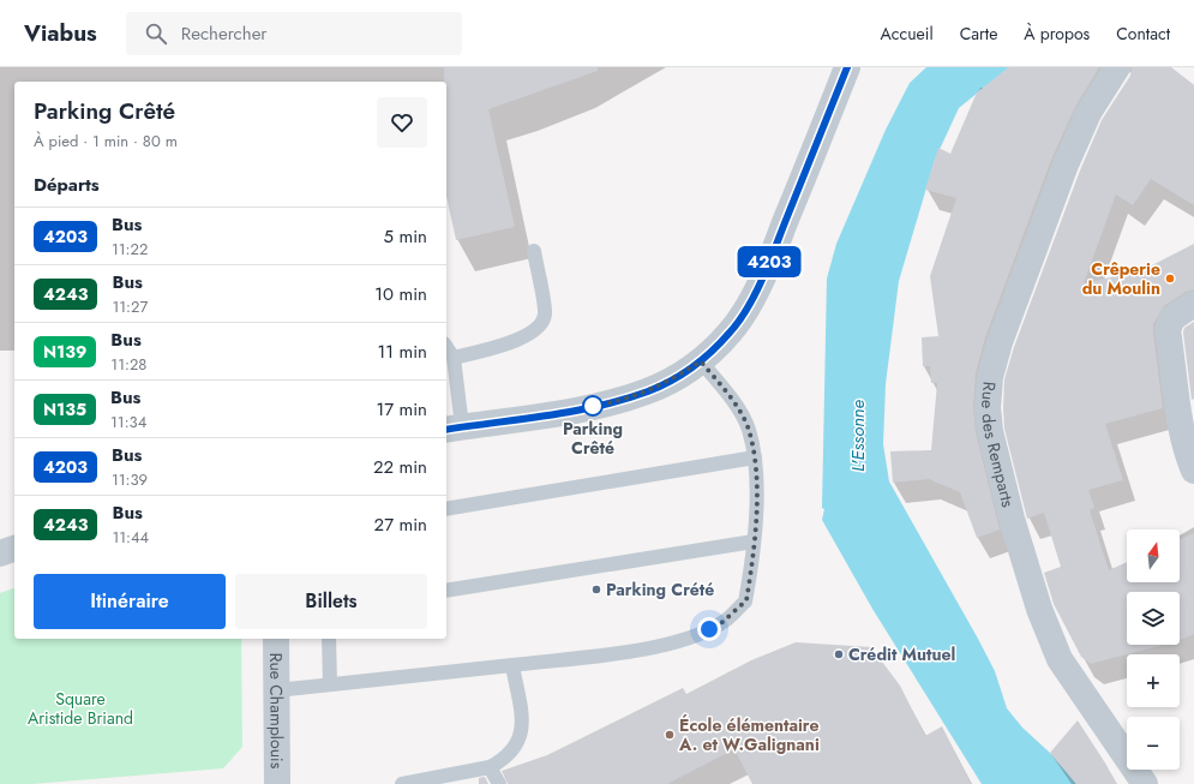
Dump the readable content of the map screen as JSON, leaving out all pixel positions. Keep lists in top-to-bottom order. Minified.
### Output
{"streets":{"street":["Rue des Remparts","Rue Champlouis"]},"water":["L'Essonne"],"parks":["Square Aristide Briand"],"places":["Crêperie du Moulin","Parking Crêté","Parking Crété","Crédit Mutuel","École élémentaire A. et W.Galignani"],"lines":["bus line 4203"],"north":"top","page":{"header":"Viabus","search":"Rechercher","nav":["Accueil","Carte","À propos","Contact"],"on_map":"4203","heading":[["Parking Crêté","À pied · 1 min · 80 m"],"Départs"],"list":[{"mark":"4203","name":"Bus","note":"11:22","value":"5 min"},{"mark":"4243","name":"Bus","note":"11:27","value":"10 min"},{"mark":"N139","name":"Bus","note":"11:28","value":"11 min"},{"mark":"N135","name":"Bus","note":"11:34","value":"17 min"},{"mark":"4203","name":"Bus","note":"11:39","value":"22 min"},{"mark":"4243","name":"Bus","note":"11:44","value":"27 min"}],"map_buttons":["+","−"],"buttons":["Itinéraire","Billets"]}}
